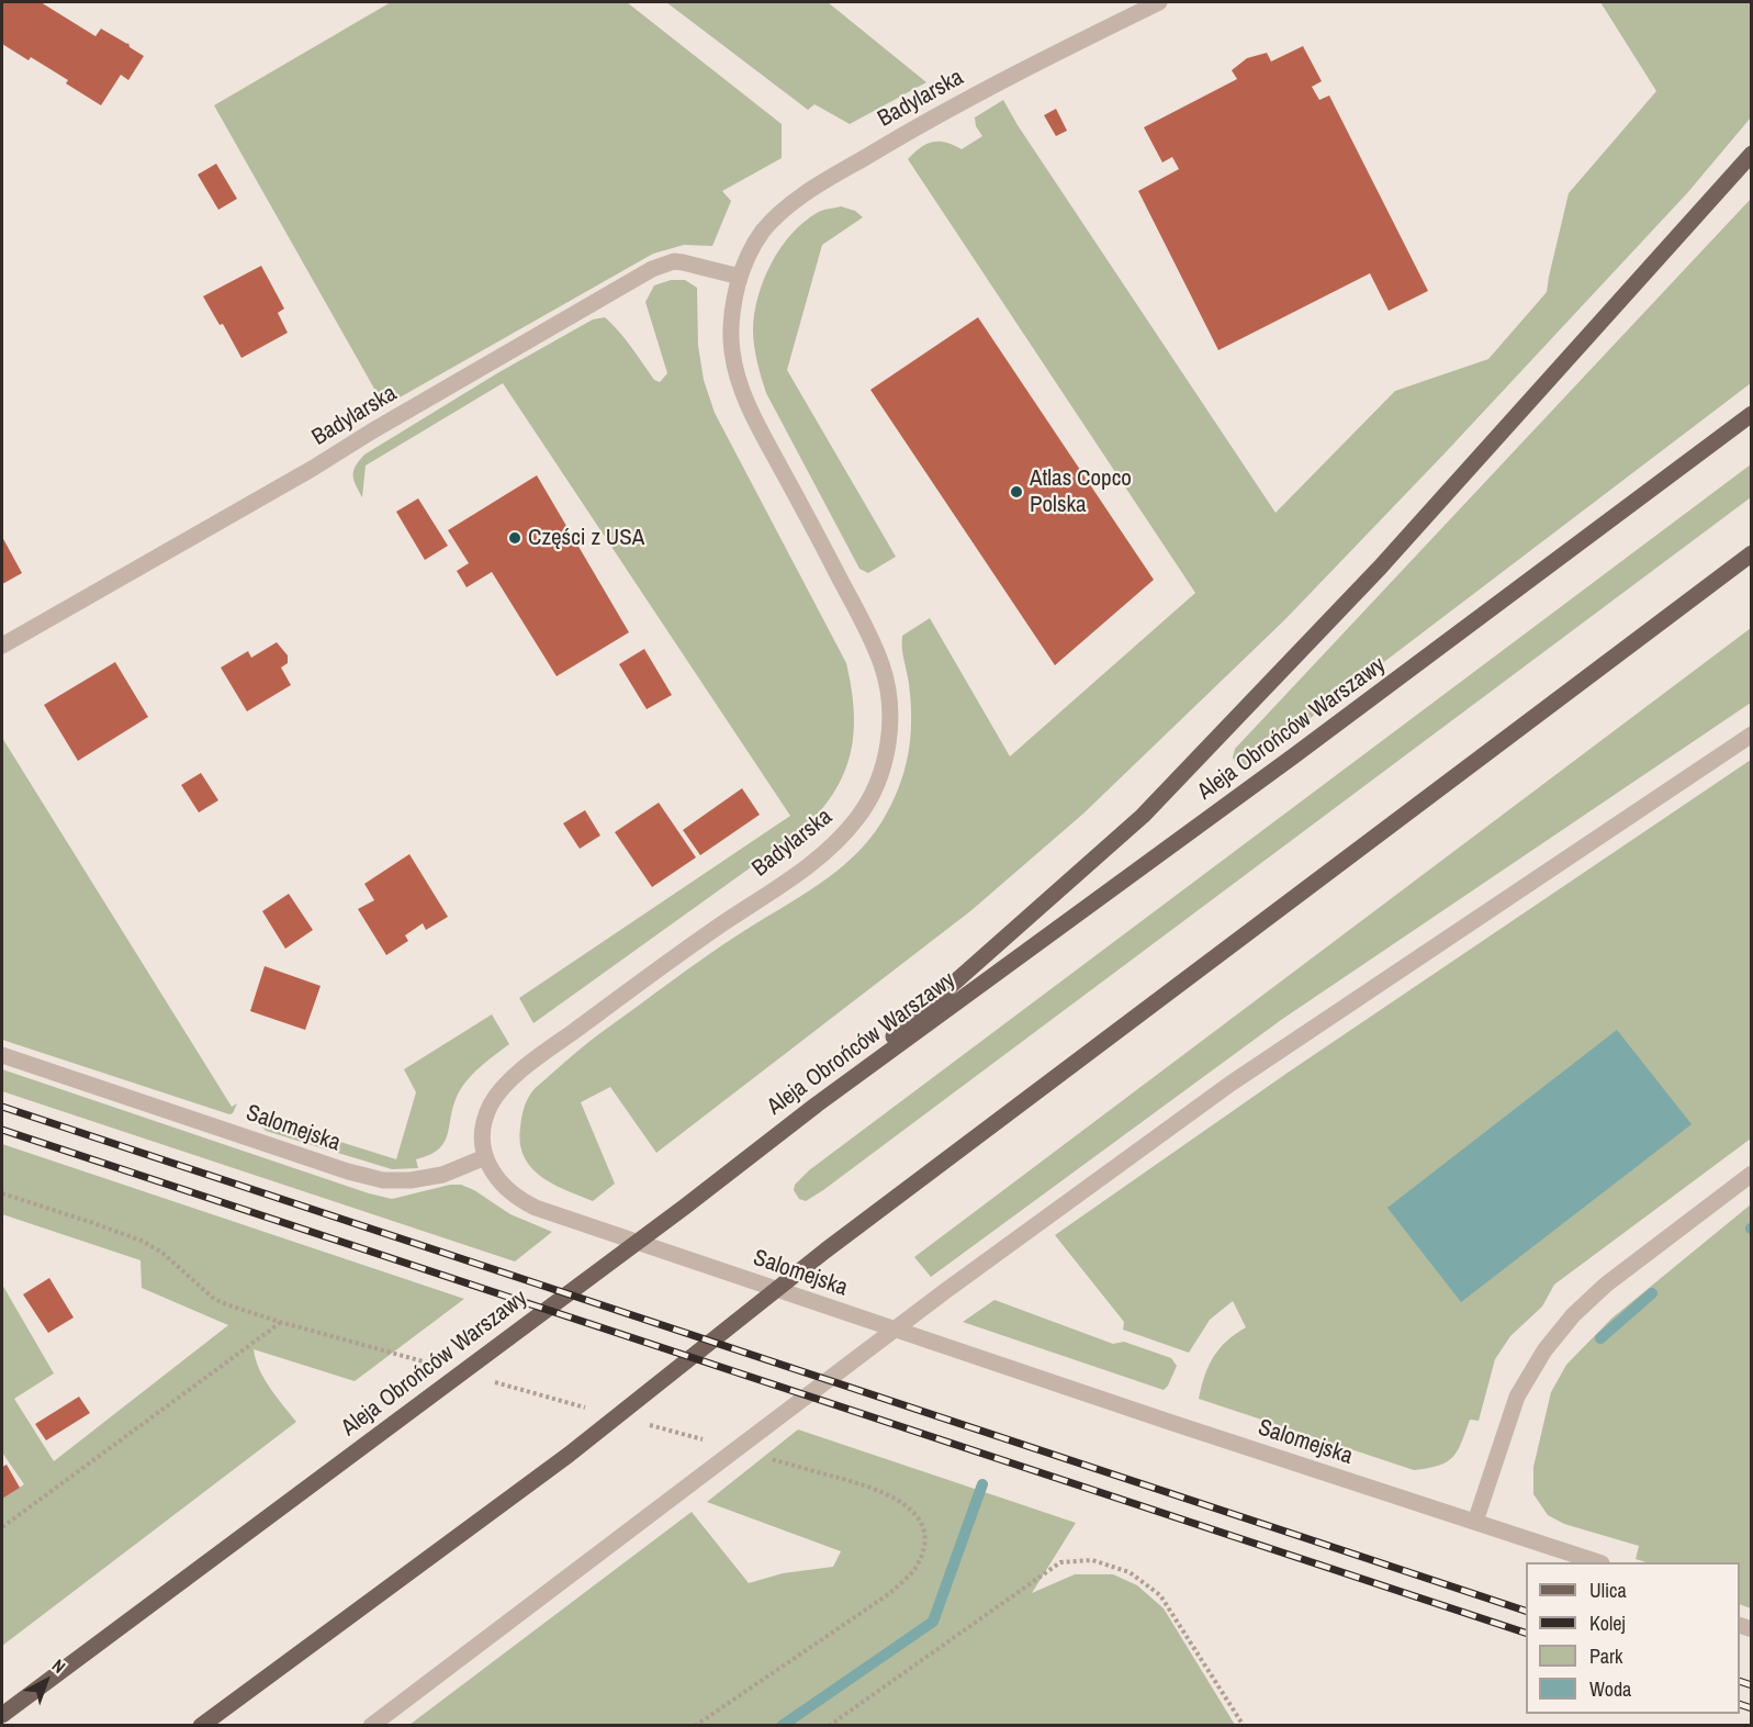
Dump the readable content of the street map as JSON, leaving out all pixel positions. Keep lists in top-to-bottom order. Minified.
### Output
{"streets":{"main road":["Aleja Obrońców Warszawy"],"street":["Badylarska","Salomejska"]},"crossings":[["Badylarska","Salomejska"]],"places":["Atlas Copco Polska","Części z USA"],"legend":["Ulica","Kolej","Park","Woda"],"north":"top right"}
